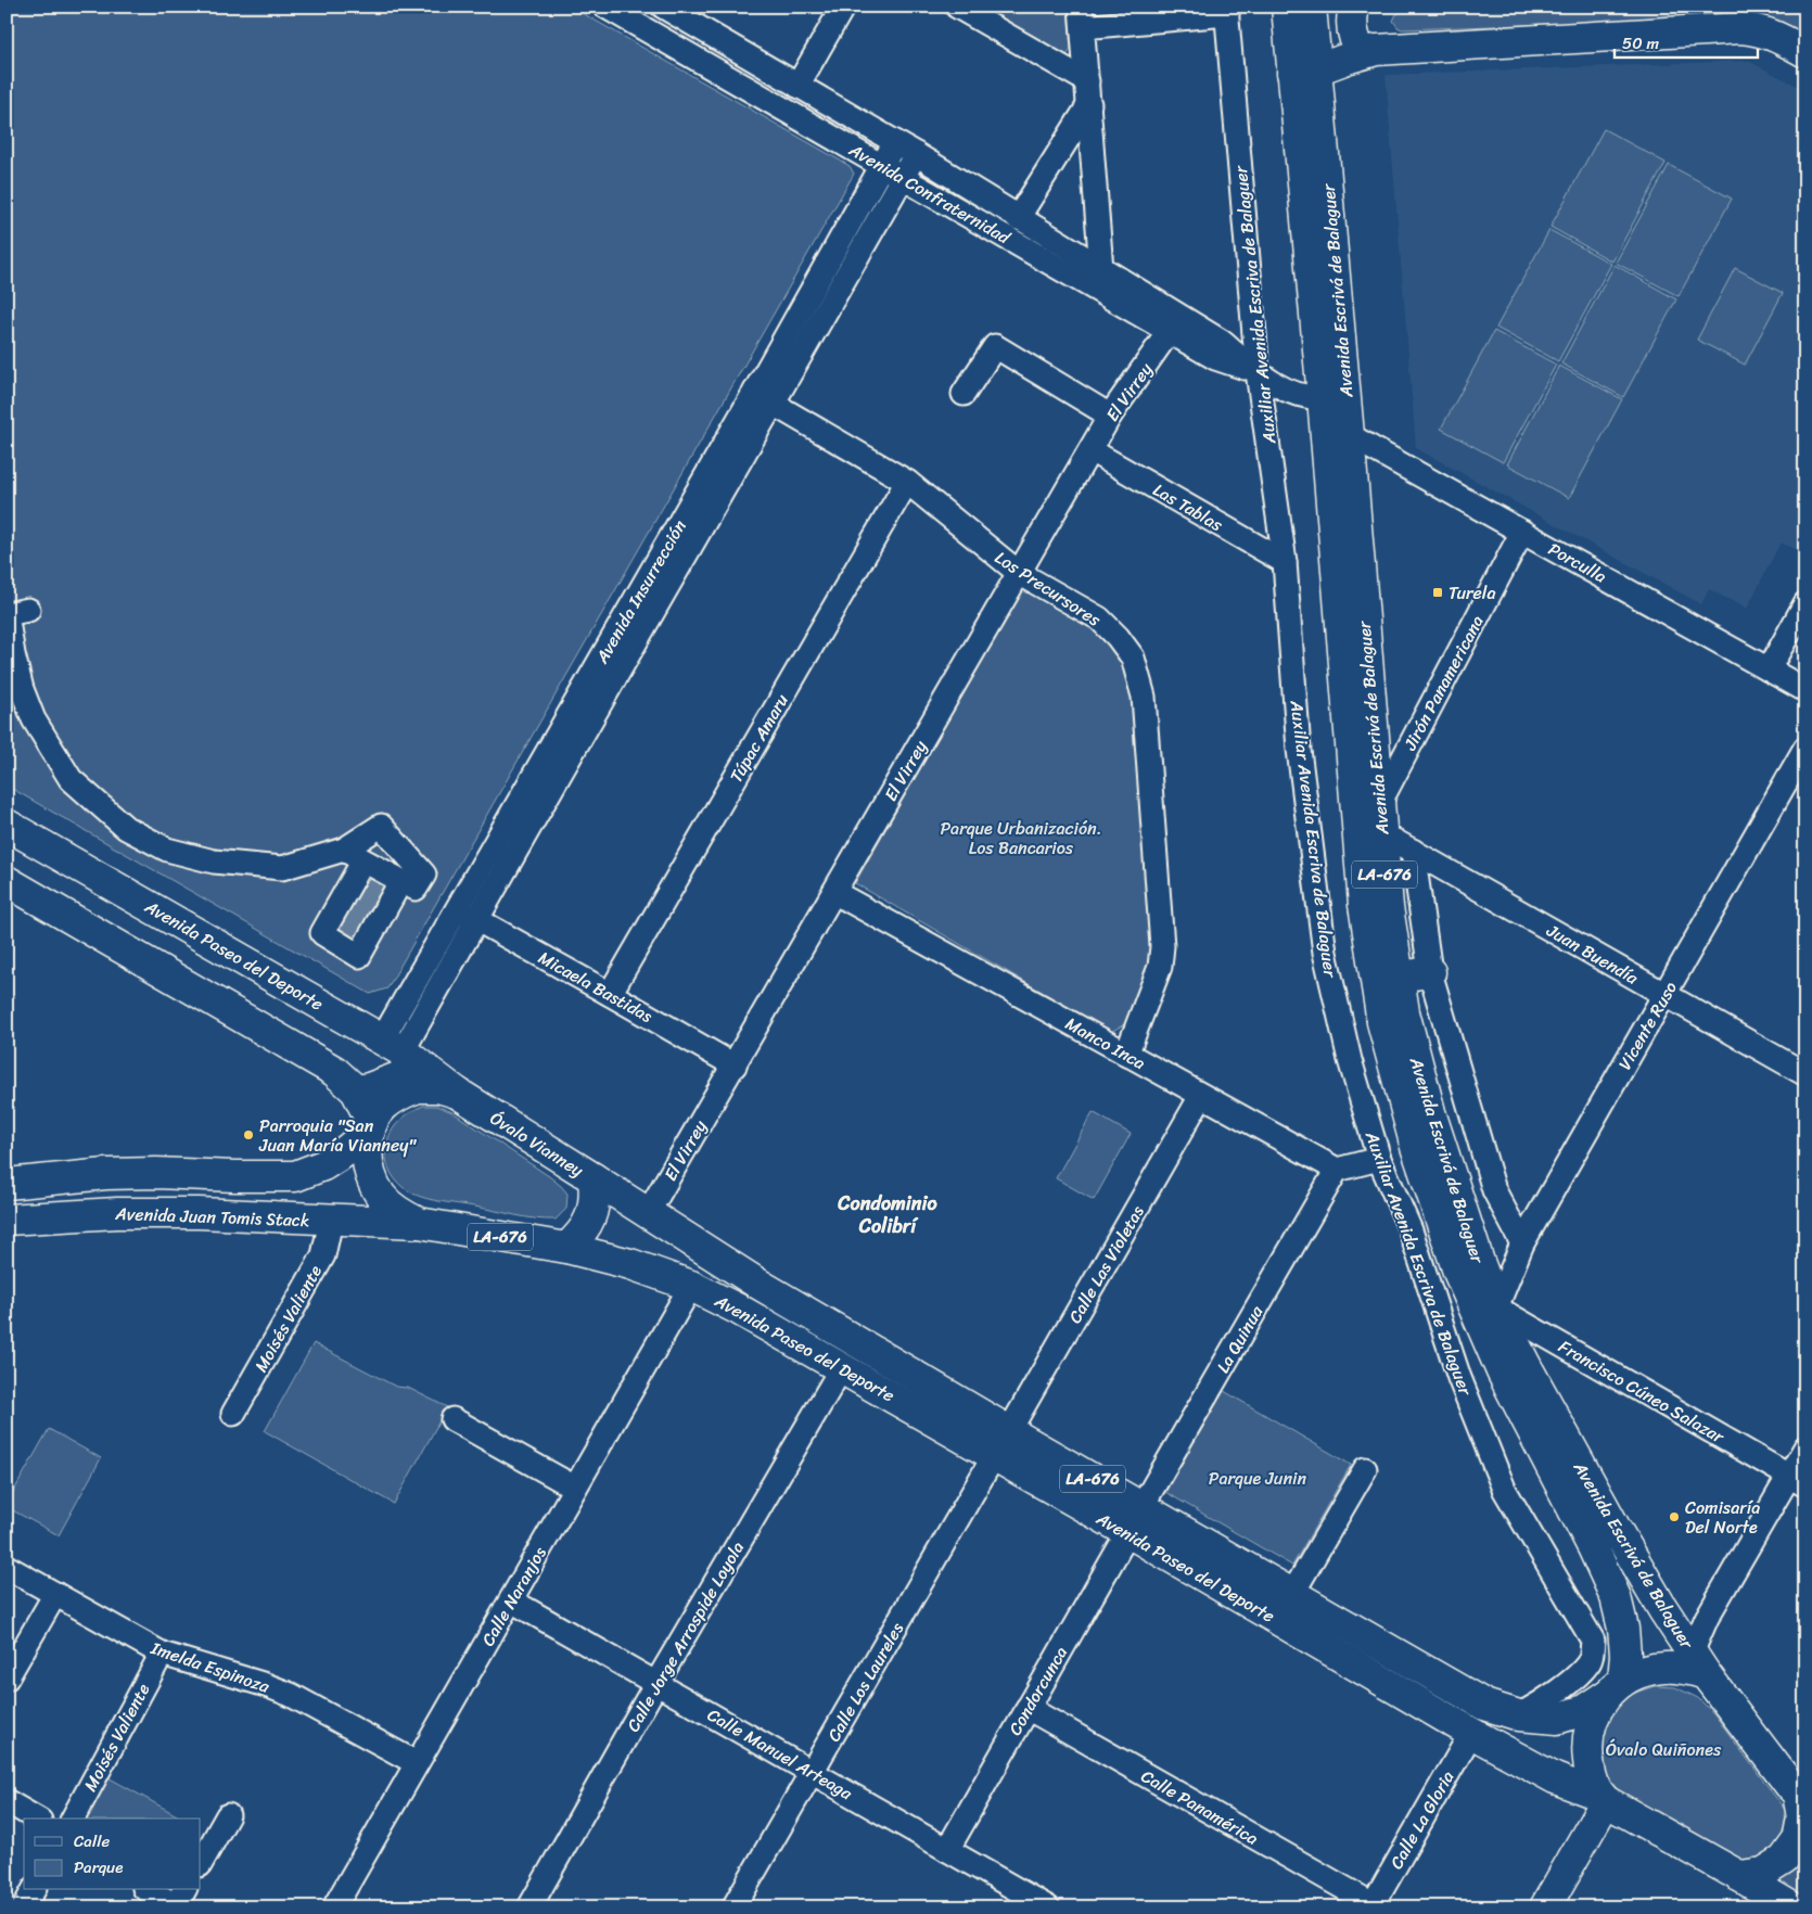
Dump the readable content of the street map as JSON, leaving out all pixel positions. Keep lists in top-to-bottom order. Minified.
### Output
{"streets":{"main road":["Avenida Escrivá de Balaguer","LA-676","Avenida Paseo del Deporte","Óvalo Vianney","Avenida Juan Tomis Stack"],"street":["Avenida Confraternidad","Auxiliar Avenida Escriva de Balaguer","El Virrey","Las Tablas","Porculla","Los Precursores","Avenida Insurrección","Jirón Panamericana","Túpac Amaru","Juan Buendía","Micaela Bastidas","Vicente Ruso","Manco Inca","Calle Las Violetas","Moisés Valiente","La Quinua","Francisco Cúneo Salazar","Calle Naranjos","Calle Jorge Arrospide Loyola","Imelda Espinoza","Calle Los Laureles","Condorcunca","Calle Manuel Arteaga","Calle Panamérica","Calle La Gloria"]},"crossings":[["Avenida Confraternidad","Avenida Escrivá de Balaguer"],["Avenida Confraternidad","Auxiliar Avenida Escriva de Balaguer"],["Avenida Confraternidad","El Virrey"],["Avenida Confraternidad","Avenida Insurrección"],["Avenida Escrivá de Balaguer","Porculla"],["Avenida Escrivá de Balaguer","Jirón Panamericana"],["Avenida Escrivá de Balaguer","LA-676"],["Avenida Escrivá de Balaguer","Juan Buendía"],["Avenida Escrivá de Balaguer","Avenida Paseo del Deporte"],["Avenida Escrivá de Balaguer","Vicente Ruso"],["Avenida Escrivá de Balaguer","Francisco Cúneo Salazar"],["Auxiliar Avenida Escriva de Balaguer","Las Tablas"],["Auxiliar Avenida Escriva de Balaguer","Avenida Paseo del Deporte"],["El Virrey","Las Tablas"],["El Virrey","Los Precursores"],["El Virrey","Avenida Paseo del Deporte"],["El Virrey","Micaela Bastidas"],["El Virrey","Manco Inca"],["Porculla","Jirón Panamericana"],["Los Precursores","Avenida Insurrección"],["Los Precursores","Túpac Amaru"],["Los Precursores","Manco Inca"],["Avenida Insurrección","Avenida Paseo del Deporte"],["Avenida Insurrección","Micaela Bastidas"],["Túpac Amaru","Micaela Bastidas"],["LA-676","Avenida Paseo del Deporte"],["LA-676","Óvalo Vianney"],["LA-676","Avenida Juan Tomis Stack"],["Juan Buendía","Vicente Ruso"],["Avenida Paseo del Deporte","Óvalo Vianney"],["Avenida Paseo del Deporte","Calle Las Violetas"],["Avenida Paseo del Deporte","La Quinua"],["Avenida Paseo del Deporte","Calle Naranjos"],["Avenida Paseo del Deporte","Calle Jorge Arrospide Loyola"],["Avenida Paseo del Deporte","Calle Los Laureles"],["Avenida Paseo del Deporte","Condorcunca"],["Avenida Paseo del Deporte","Calle La Gloria"],["Vicente Ruso","Francisco Cúneo Salazar"],["Manco Inca","Calle Las Violetas"],["Manco Inca","La Quinua"],["Avenida Juan Tomis Stack","Moisés Valiente"],["Moisés Valiente","Imelda Espinoza"],["La Quinua","Condorcunca"],["Calle Naranjos","Imelda Espinoza"],["Calle Naranjos","Calle Manuel Arteaga"],["Calle Jorge Arrospide Loyola","Calle Manuel Arteaga"],["Calle Los Laureles","Calle Manuel Arteaga"],["Condorcunca","Calle Manuel Arteaga"],["Condorcunca","Calle Panamérica"],["Calle Panamérica","Calle La Gloria"]],"districts":["Condominio Colibrí"],"parks":["Parque Urbanización. Los Bancarios","Parque Junin","Óvalo Quiñones"],"places":{"transit":["Turela"],"other":["Parroquia \"San Juan María Vianney\"","Comisaría Del Norte"]},"legend":["Calle","Parque"],"scale_bar":"50 m"}
